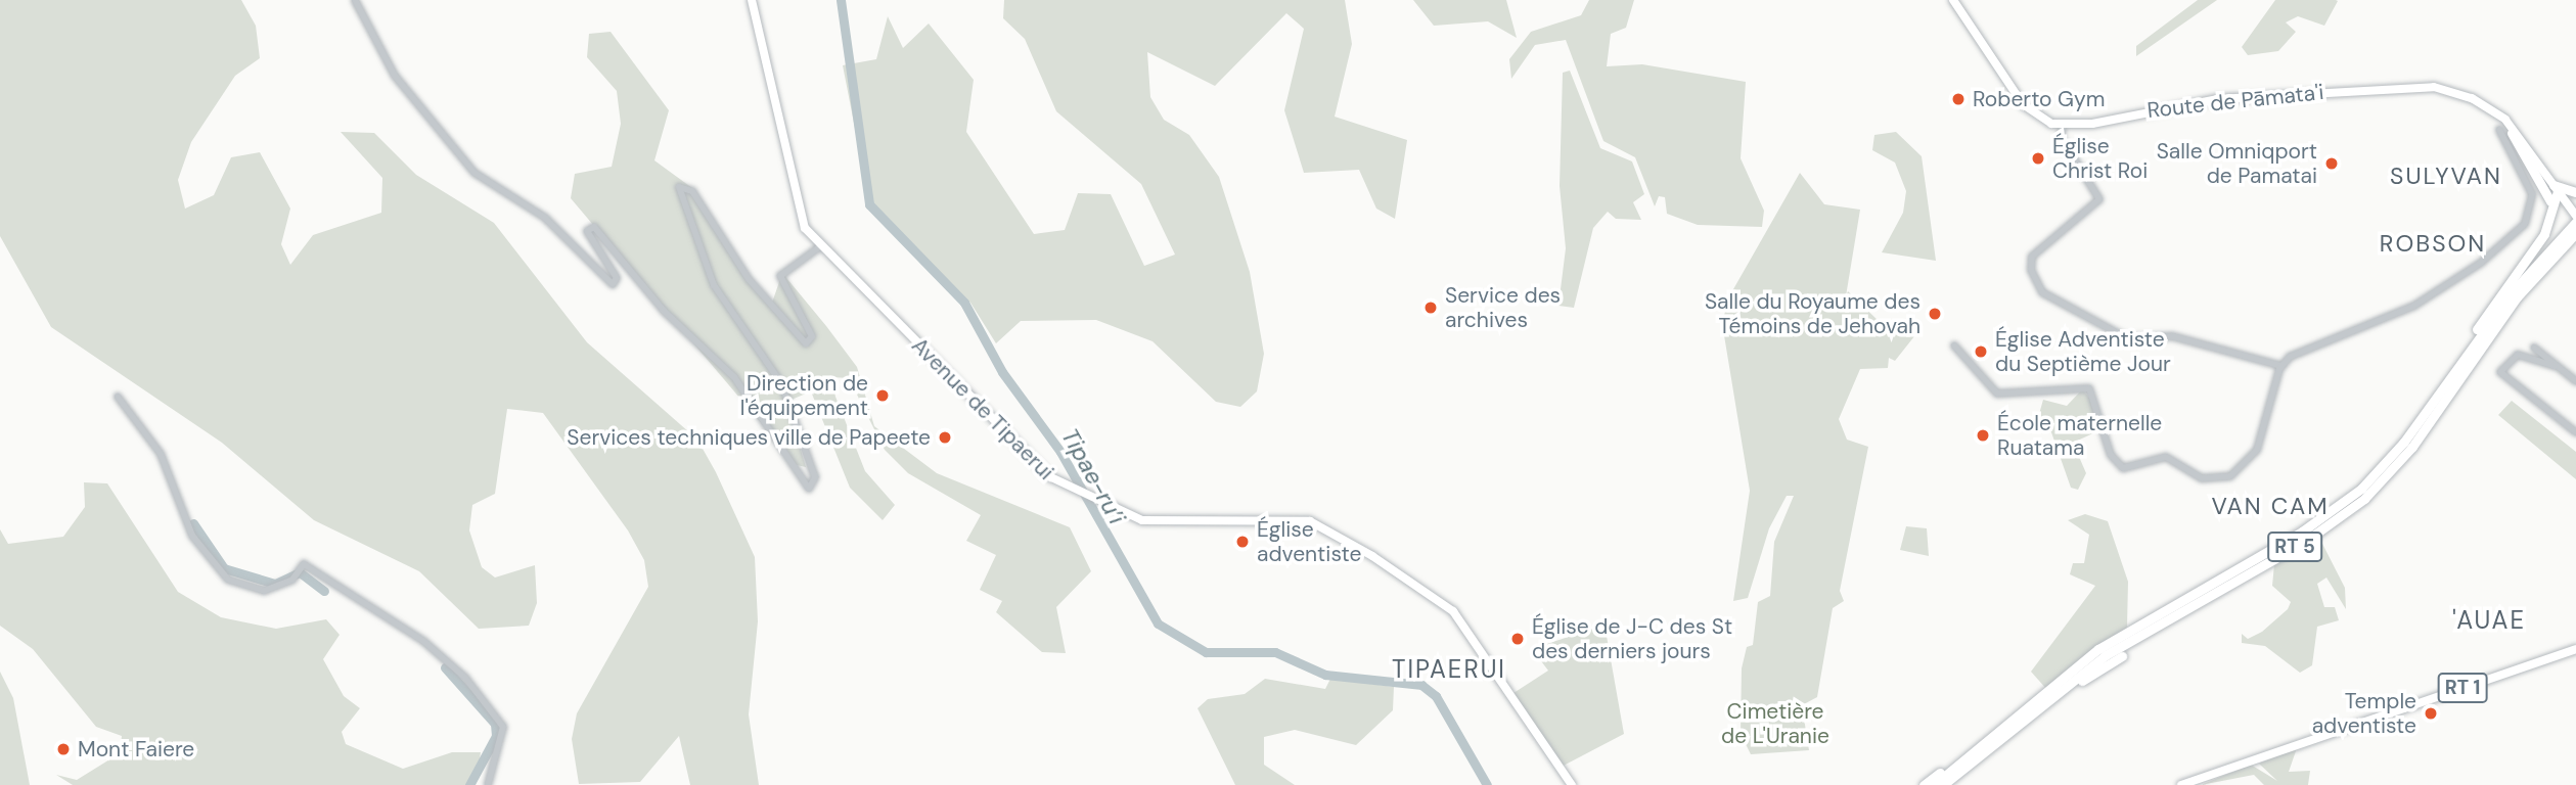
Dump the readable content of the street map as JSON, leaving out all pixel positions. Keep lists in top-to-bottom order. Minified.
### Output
{"streets":{"highway":["RT 5"],"main road":["Route de Pāmata'i","Avenue de Tipaerui","RT 1"]},"districts":["SULYVAN","ROBSON","VAN CAM","'AUAE","TIPAERUI"],"water":["Tipae-ru’i"],"parks":["Cimetière de L'Uranie"],"places":["Roberto Gym","Église Christ Roi","Salle Omniqport de Pamatai","Service des archives","Salle du Royaume des Témoins de Jehovah","Église Adventiste du Septième Jour","Direction de l'équipement","École maternelle Ruatama","Services techniques ville de Papeete","Église adventiste","Église de J-C des St des derniers jours","Temple adventiste","Mont Faiere"]}
